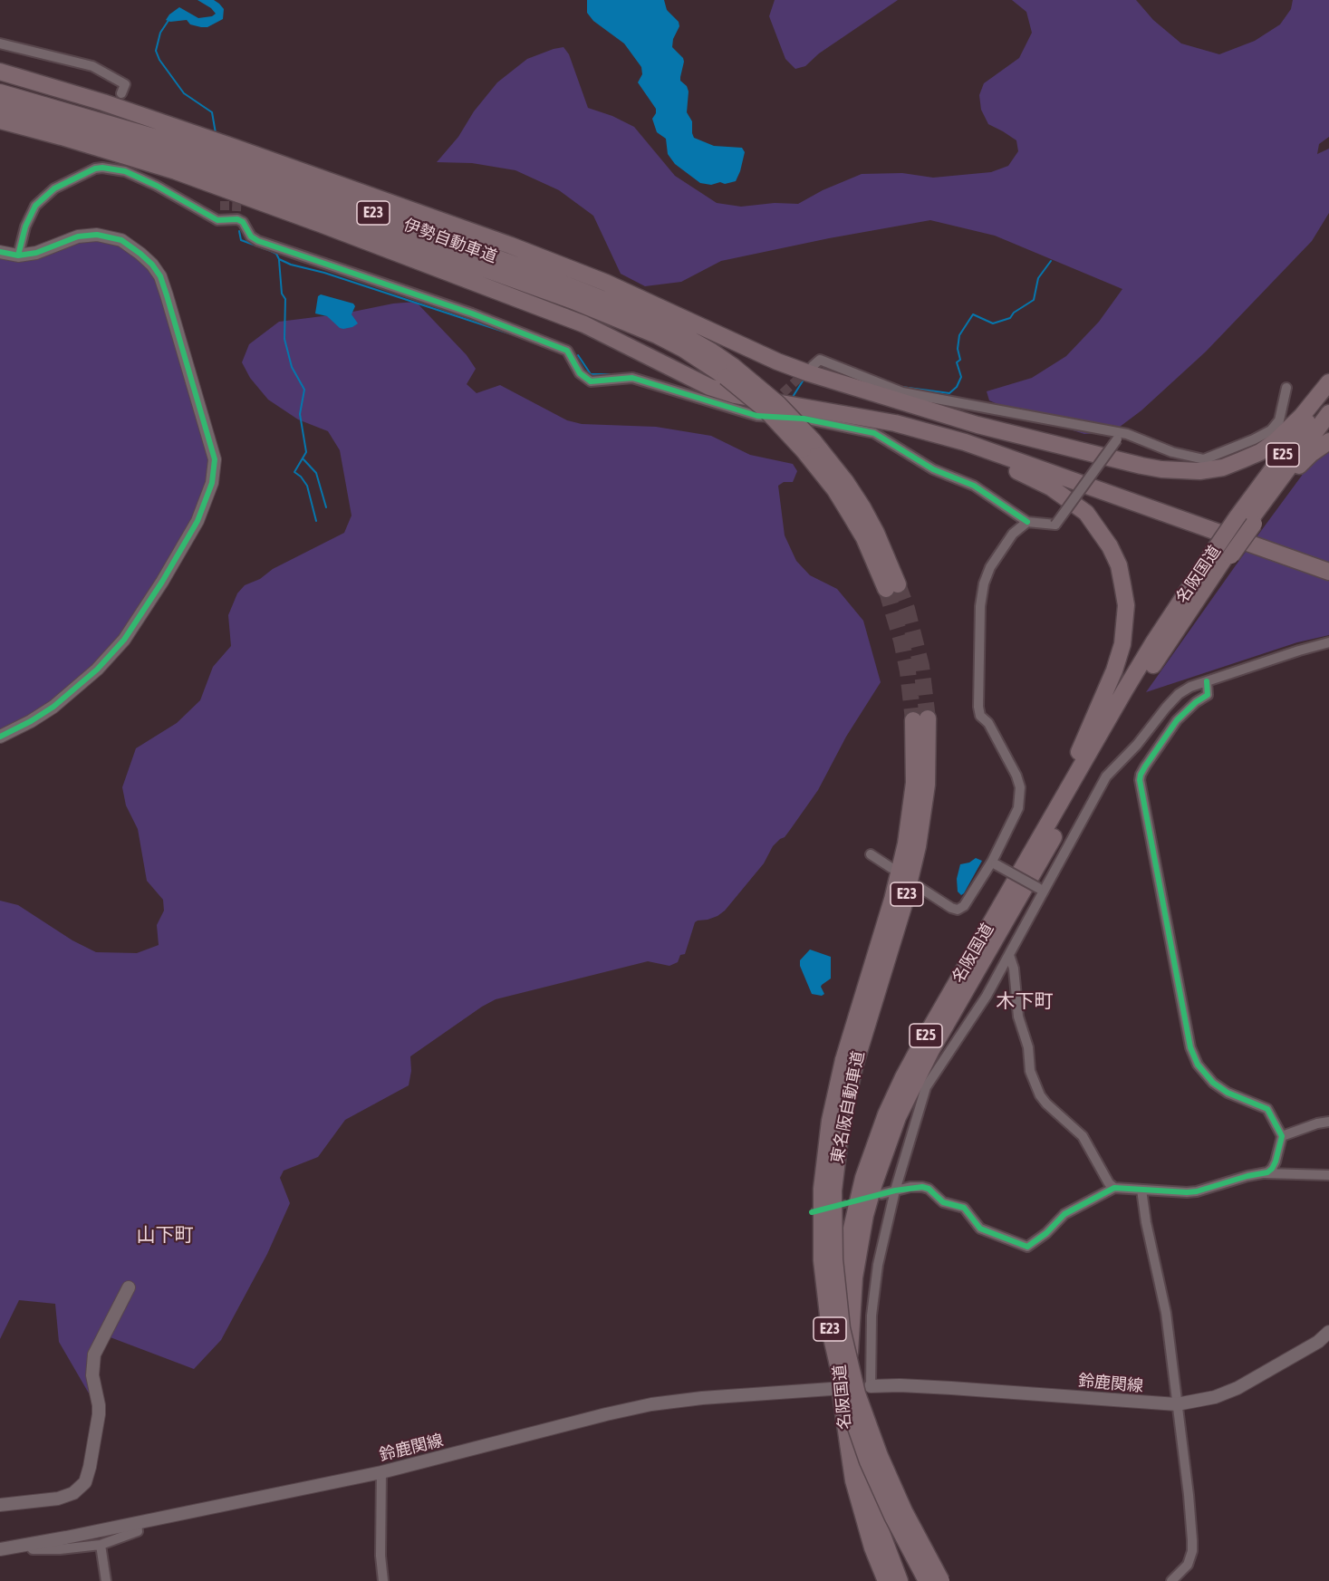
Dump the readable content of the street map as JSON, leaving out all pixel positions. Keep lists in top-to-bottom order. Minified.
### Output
{"streets":{"highway":["E23","伊勢自動車道","E25","名阪国道","東名阪自動車道"],"main road":["鈴鹿関線"]},"crossings":[["E23","伊勢自動車道"]],"districts":["木下町","山下町"]}
